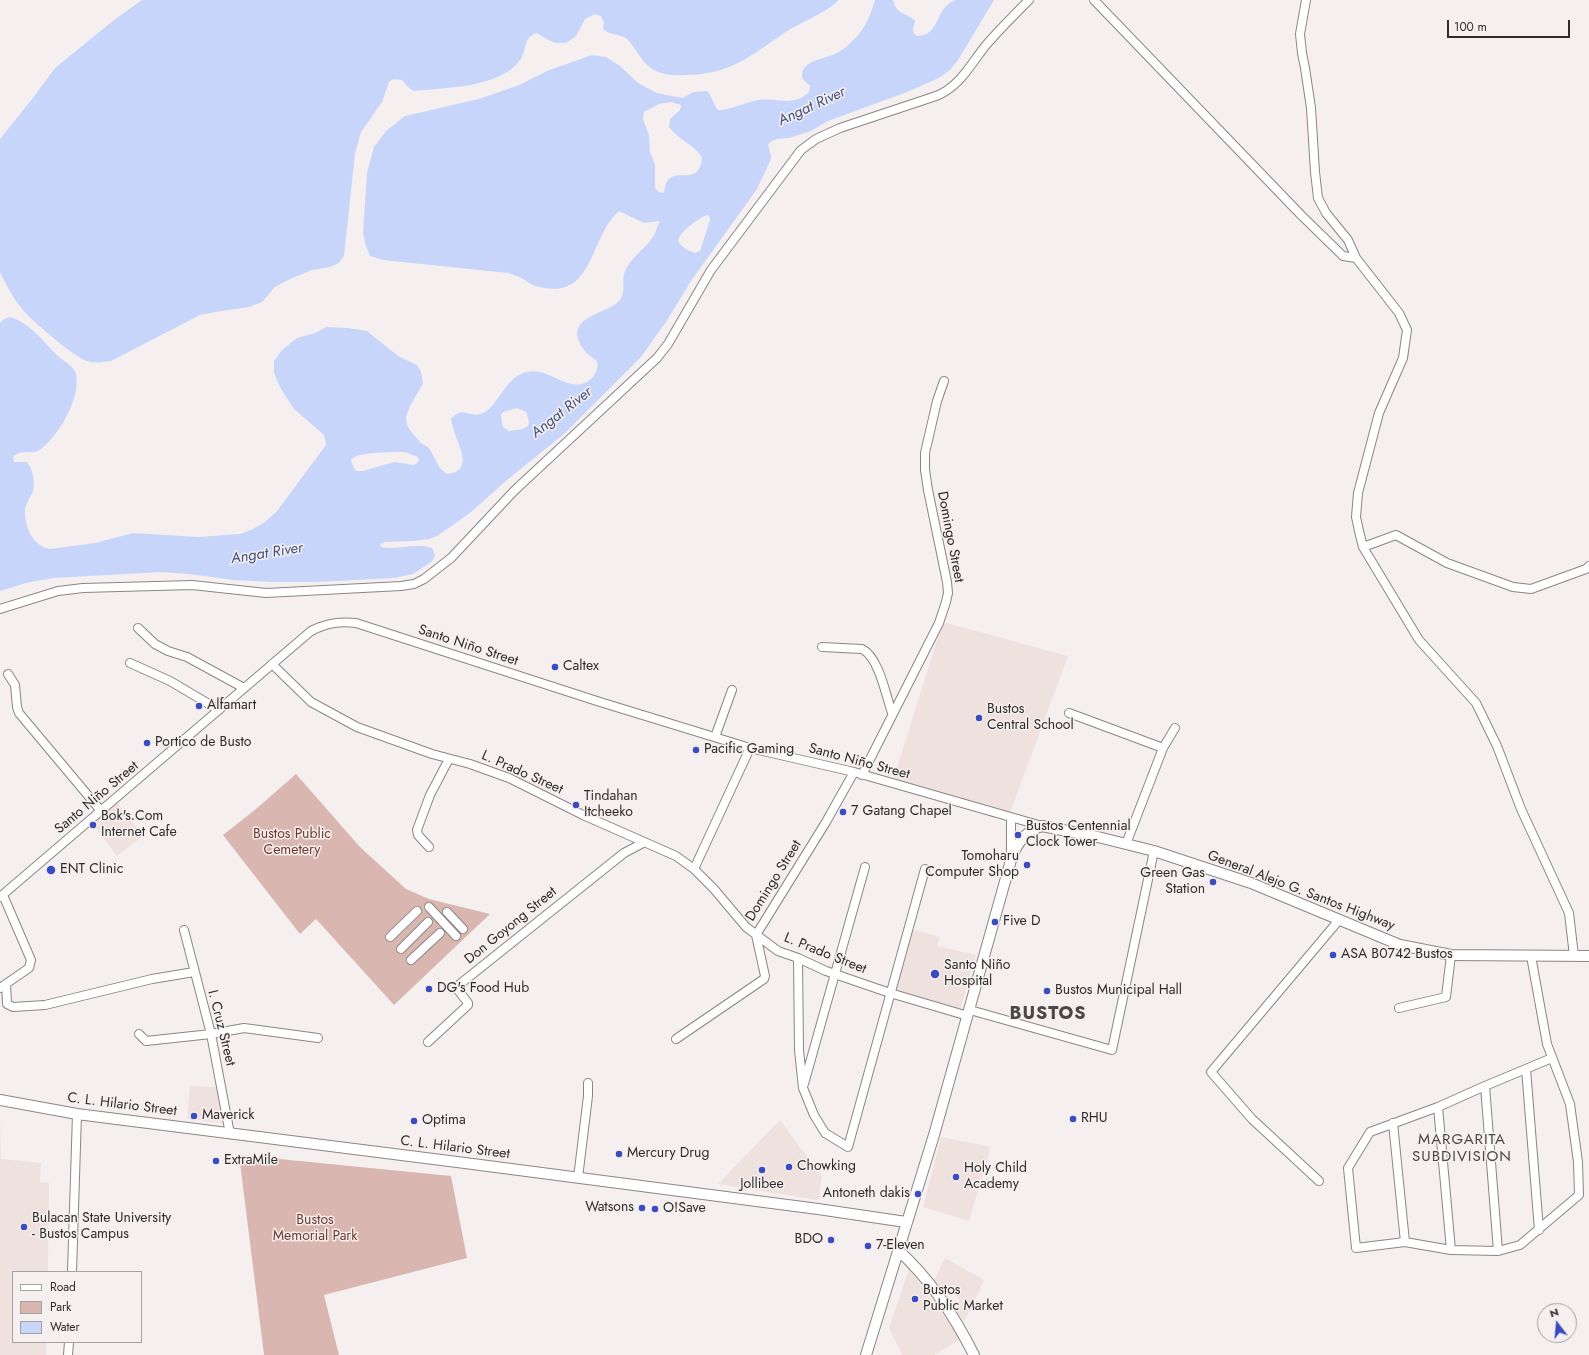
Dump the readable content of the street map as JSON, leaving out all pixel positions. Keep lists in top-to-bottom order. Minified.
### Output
{"streets":{"main road":["General Alejo G. Santos Highway","C. L. Hilario Street"],"street":["Domingo Street","Santo Niño Street","L. Prado Street","Don Goyong Street","I. Cruz Street"]},"crossings":[["Domingo Street","Santo Niño Street"],["Domingo Street","L. Prado Street"],["Santo Niño Street","L. Prado Street"],["Santo Niño Street","General Alejo G. Santos Highway"],["L. Prado Street","General Alejo G. Santos Highway"],["L. Prado Street","Don Goyong Street"],["I. Cruz Street","C. L. Hilario Street"]],"districts":["BUSTOS","MARGARITA SUBDIVISION"],"water":["Angat River"],"parks":["Bustos Public Cemetery","Bustos Memorial Park"],"places":["Caltex","Alfamart","Bustos Central School","Portico de Busto","Pacific Gaming","Tindahan Itcheeko","7 Gatang Chapel","Bok's.Com Internet Cafe","Bustos Centennial Clock Tower","Tomoharu Computer Shop","ENT Clinic","Green Gas Station","Five D","ASA B0742 Bustos","Santo Niño Hospital","DG's Food Hub","Bustos Municipal Hall","Maverick","RHU","Optima","Mercury Drug","ExtraMile","Chowking","Jollibee","Holy Child Academy","Antoneth dakis","Watsons","O!Save","Bulacan State University - Bustos Campus","BDO","7-Eleven","Bustos Public Market"],"legend":["Road","Park","Water"],"scale_bar":"100 m","north":"top"}
